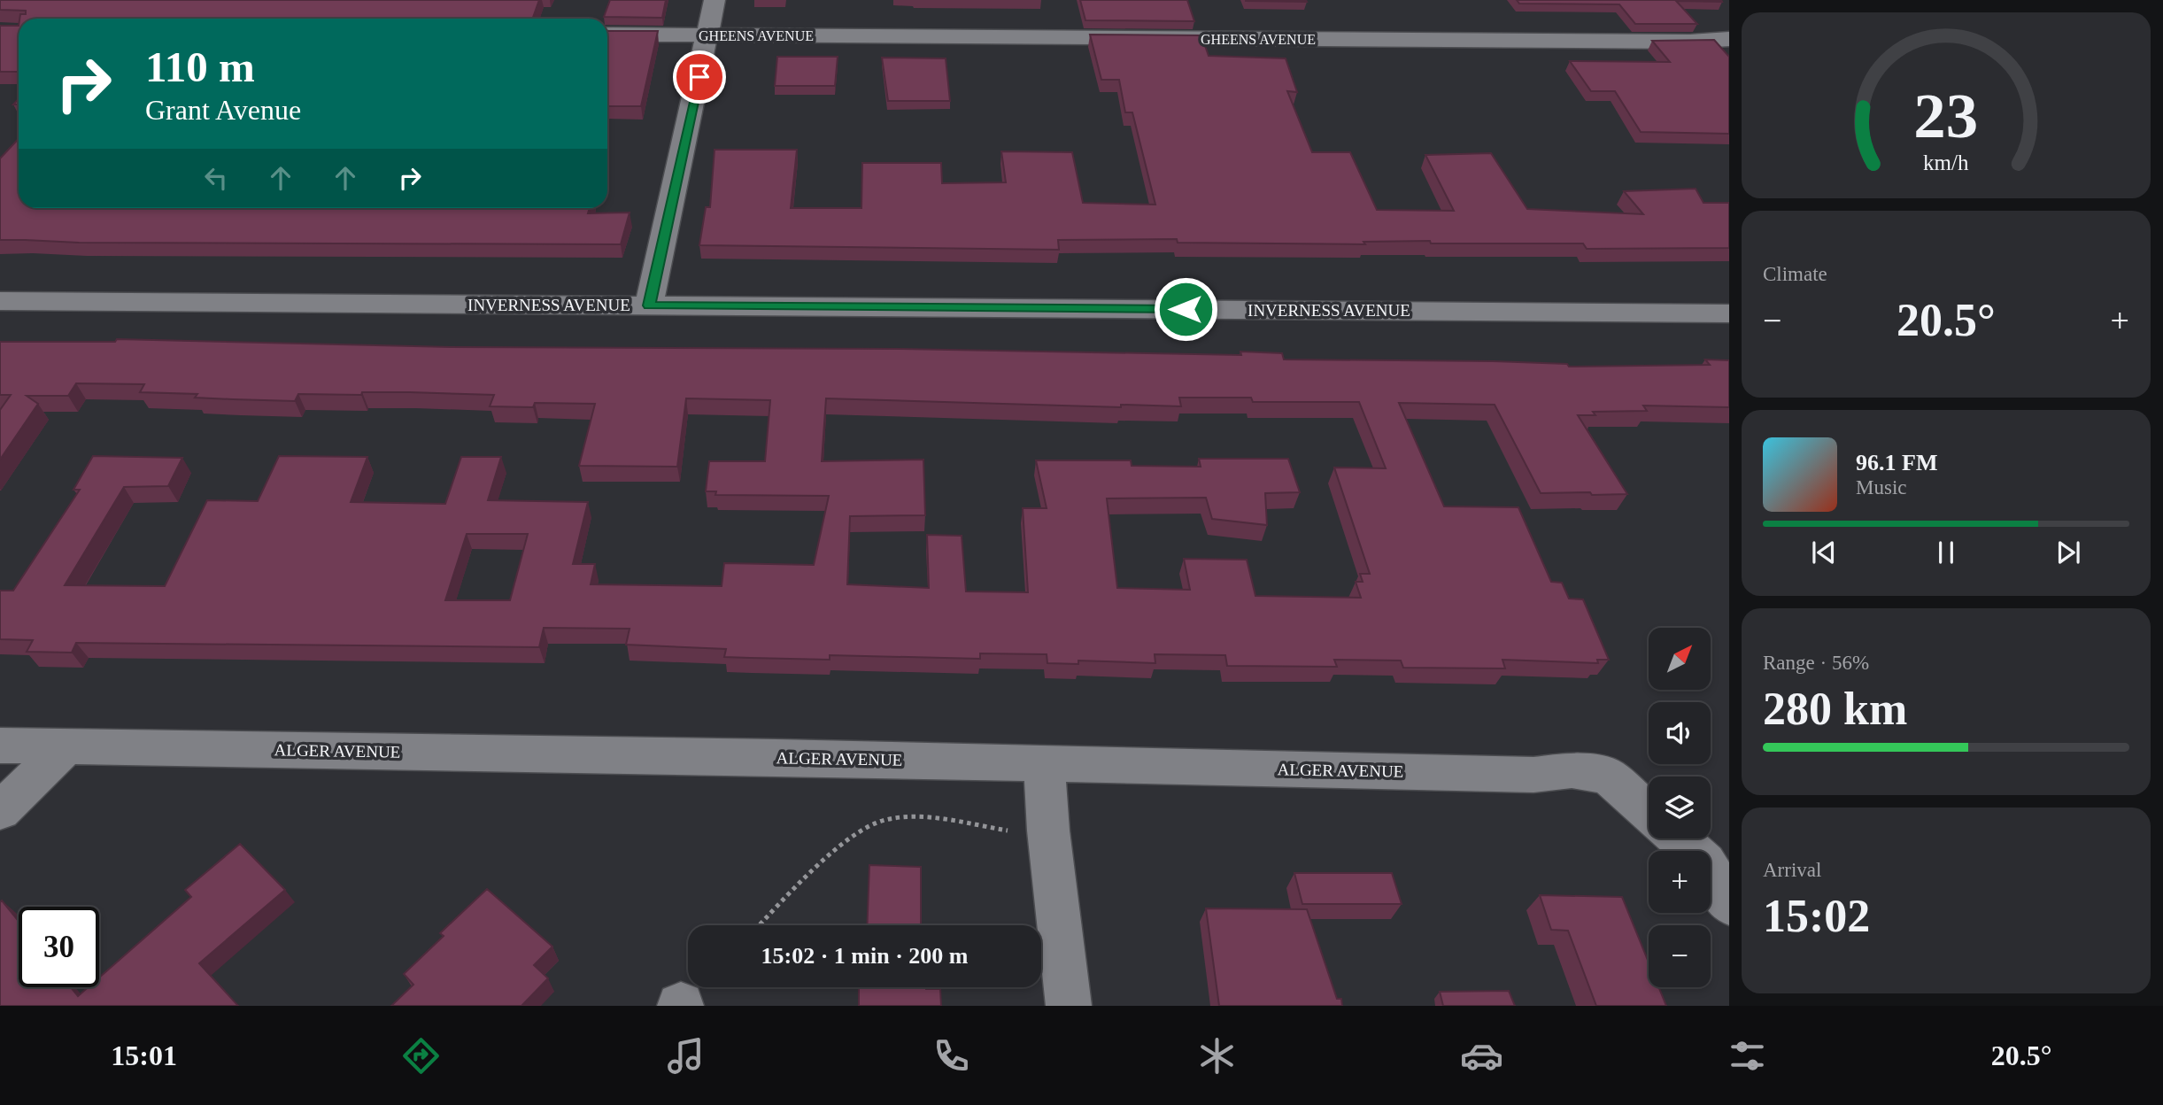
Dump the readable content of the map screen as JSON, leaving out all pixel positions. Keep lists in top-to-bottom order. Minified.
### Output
{"streets":{"street":["GHEENS AVENUE","INVERNESS AVENUE","ALGER AVENUE"]},"north":"top right","page":{"turn":["110 m","Grant Avenue"],"tile":["Climate",["Range · 56%","280 km"],["Arrival","15:02"]],"heat":["−","20.5°","+"],"song":["96.1 FM","Music"],"map_buttons":["+","−"],"limit":"30","trip":"15:02 · 1 min · 200 m","tabs":["15:01","20.5°"],"gauge":["23","km/h"]}}
